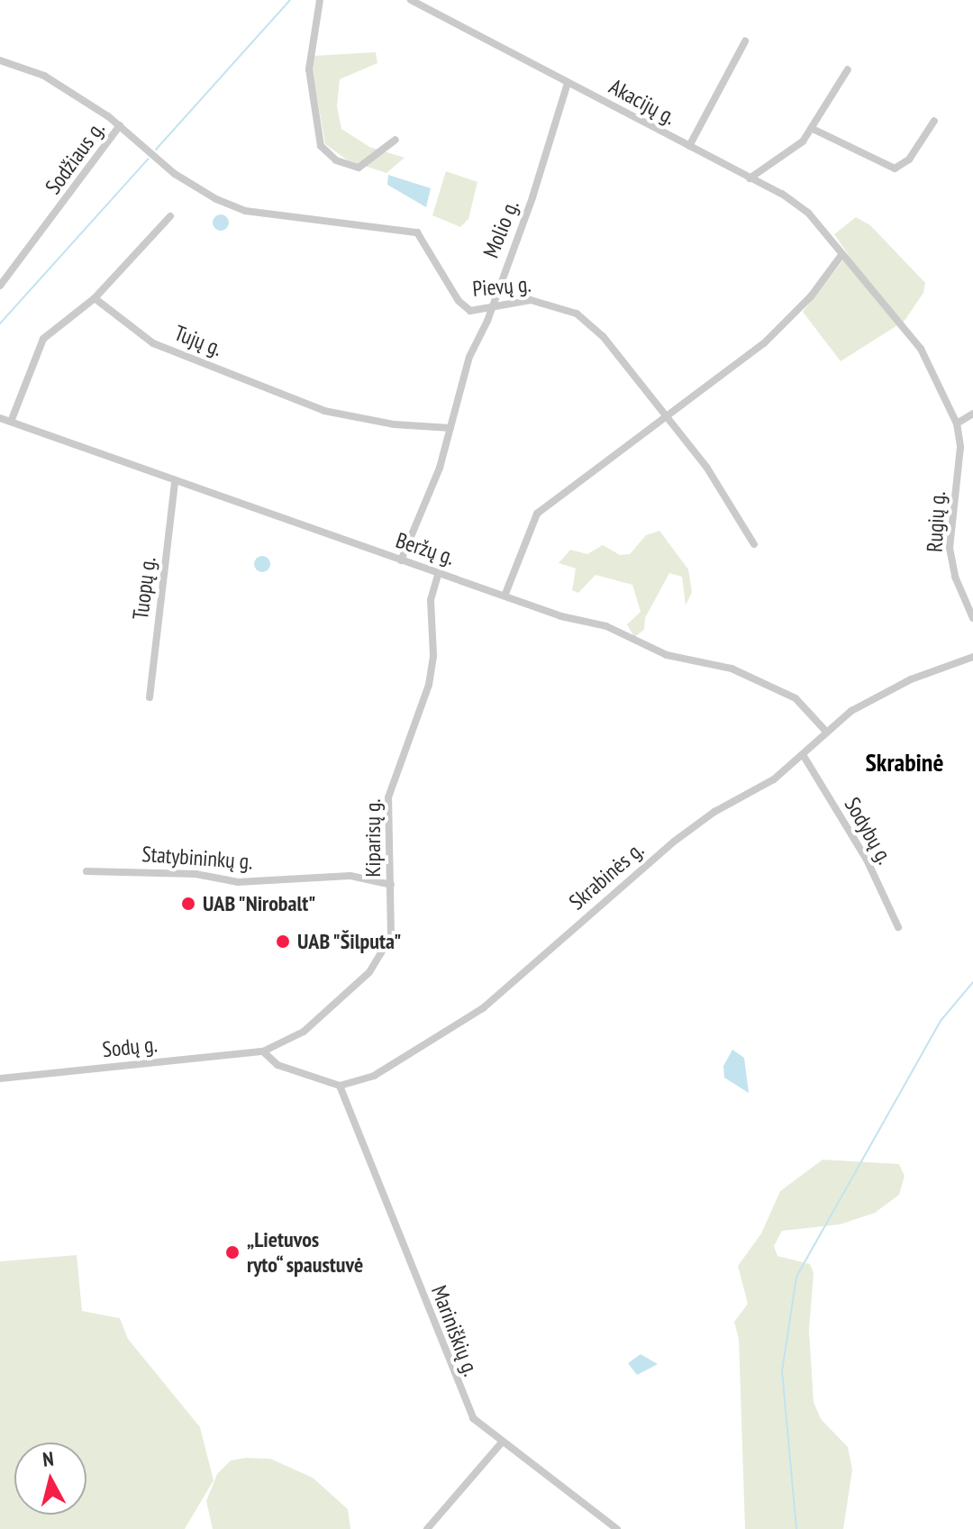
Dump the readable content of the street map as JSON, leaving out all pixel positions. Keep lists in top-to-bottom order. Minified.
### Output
{"streets":{"street":["Akacijų g.","Sodžiaus g.","Molio g.","Pievų g.","Tujų g.","Rugių g.","Beržų g.","Tuopų g.","Sodybų g.","Kiparisų g.","Statybininkų g.","Skrabinės g.","Sodų g.","Mariniškių g."]},"crossings":[["Akacijų g.","Molio g."],["Akacijų g.","Rugių g."],["Sodžiaus g.","Pievų g."],["Molio g.","Pievų g."],["Molio g.","Tujų g."],["Molio g.","Beržų g."],["Beržų g.","Tuopų g."],["Beržų g.","Kiparisų g."],["Beržų g.","Skrabinės g."],["Sodybų g.","Skrabinės g."],["Kiparisų g.","Statybininkų g."],["Kiparisų g.","Sodų g."],["Skrabinės g.","Mariniškių g."]],"districts":["Skrabinė"],"places":["UAB \"Nirobalt\"","UAB \"Šilputa\"","„Lietuvos ryto“ spaustuvė"],"north":"top"}
